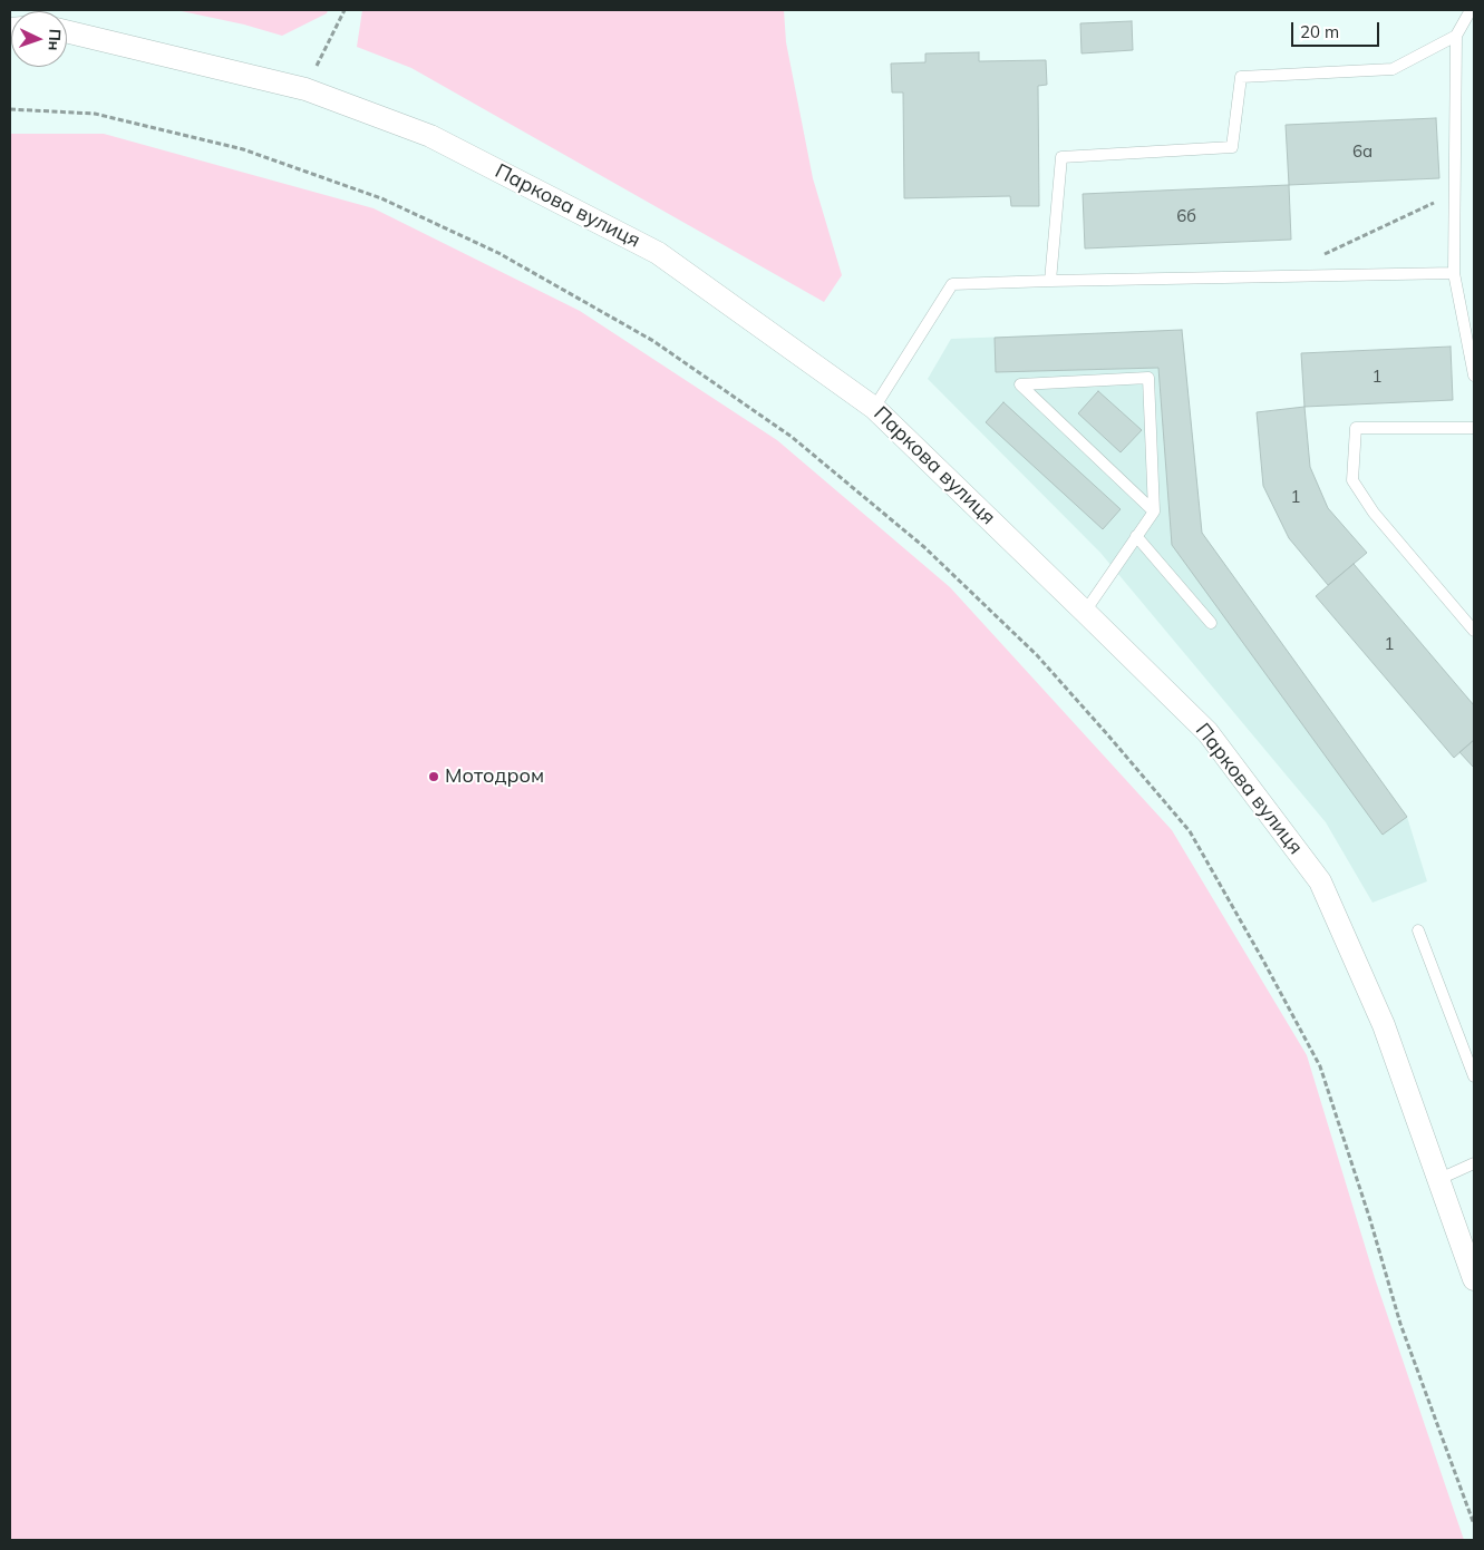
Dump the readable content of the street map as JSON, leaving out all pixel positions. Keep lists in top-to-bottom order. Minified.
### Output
{"streets":{"street":["Паркова вулиця"]},"places":["Мотодром"],"house_numbers":["6а","6б","1","1","1"],"scale_bar":"20 m","north":"right"}
